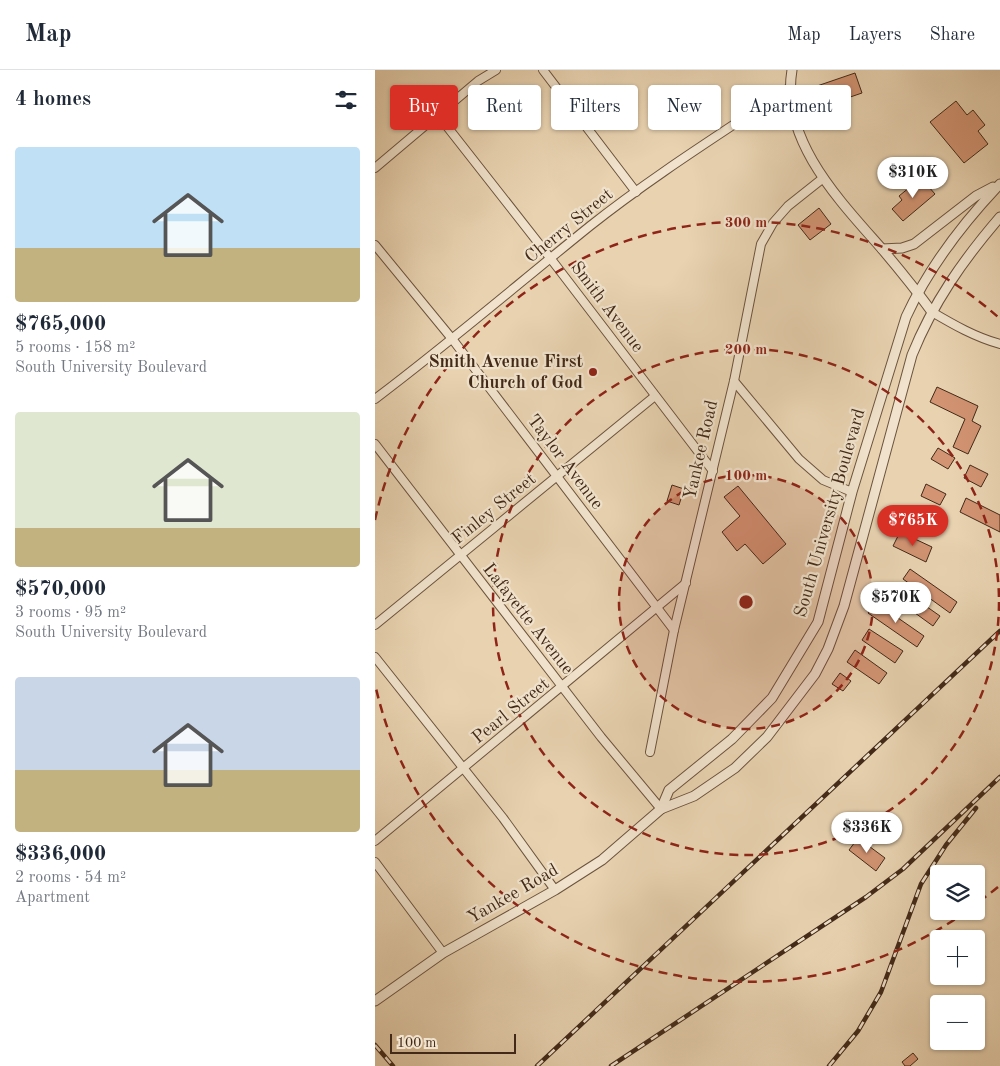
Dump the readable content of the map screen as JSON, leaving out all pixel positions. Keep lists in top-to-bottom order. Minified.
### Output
{"streets":{"street":["Cherry Street","Smith Avenue","Yankee Road","Taylor Avenue","Finley Street","South University Boulevard","Lafayette Avenue","Pearl Street"]},"crossings":[["Cherry Street","Smith Avenue"],["Cherry Street","Taylor Avenue"],["Smith Avenue","Yankee Road"],["Smith Avenue","Finley Street"],["Yankee Road","Taylor Avenue"],["Yankee Road","South University Boulevard"],["Yankee Road","Lafayette Avenue"],["Yankee Road","Pearl Street"],["Taylor Avenue","Finley Street"],["Taylor Avenue","Pearl Street"],["Finley Street","Lafayette Avenue"],["South University Boulevard","Lafayette Avenue"],["Lafayette Avenue","Pearl Street"]],"places":["Smith Avenue First Church of God"],"scale_bar":"100 m","page":{"header":"Map","nav":["Map","Layers","Share"],"heading":"4 homes","chip":["Buy","Rent","Filters","New","Apartment"],"list":[{"name":"$765,000","note":"5 rooms · 158 m² · South University Boulevard"},{"name":"$570,000","note":"3 rooms · 95 m² · South University Boulevard"},{"name":"$336,000","note":"2 rooms · 54 m² · Apartment"}],"price":["$310K","$765K","$570K","$336K"],"map_buttons":["+","−"],"scale":"100 m"},"rings":["300 m","200 m","100 m"]}
